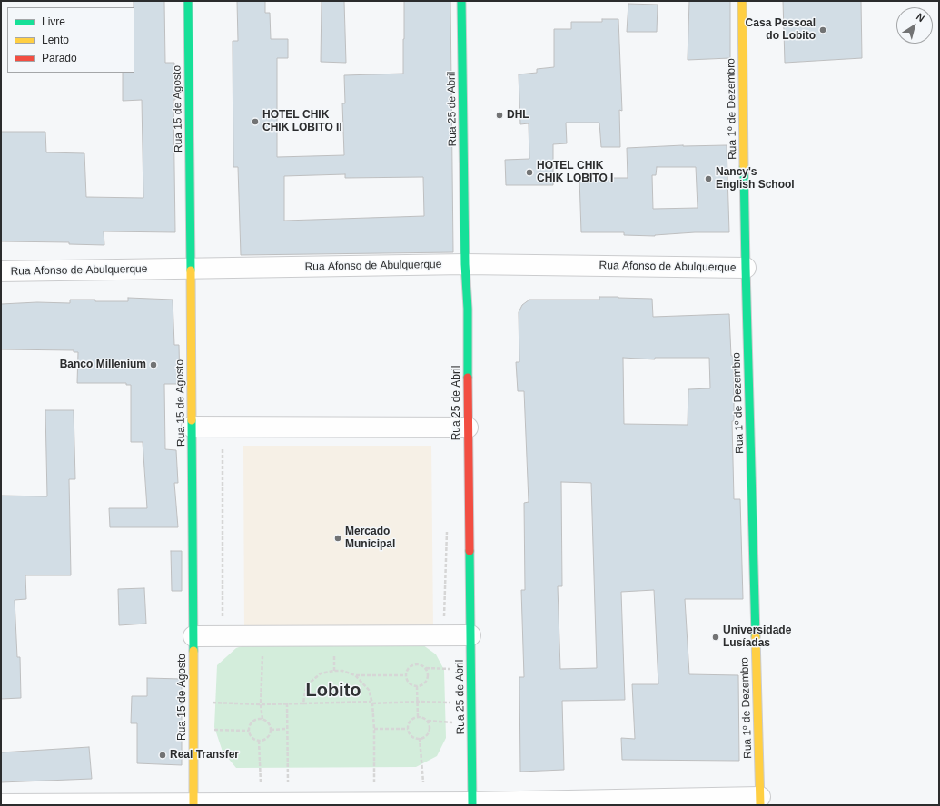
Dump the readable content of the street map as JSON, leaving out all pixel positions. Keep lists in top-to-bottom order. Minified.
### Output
{"streets":{"main road":["Rua 15 de Agosto","Rua 25 de Abril","Rua 1º de Dezembro"],"street":["Rua Afonso de Abulquerque"]},"crossings":[["Rua 15 de Agosto","Rua Afonso de Abulquerque"],["Rua 25 de Abril","Rua Afonso de Abulquerque"],["Rua 1º de Dezembro","Rua Afonso de Abulquerque"]],"districts":["Lobito"],"places":["Casa Pessoal do Lobito","DHL","HOTEL CHIK CHIK LOBITO II","HOTEL CHIK CHIK LOBITO I","Nancy's English School","Banco Millenium","Mercado Municipal","Universidade Lusíadas","Real Transfer"],"legend":["Livre","Lento","Parado"],"north":"top right"}
